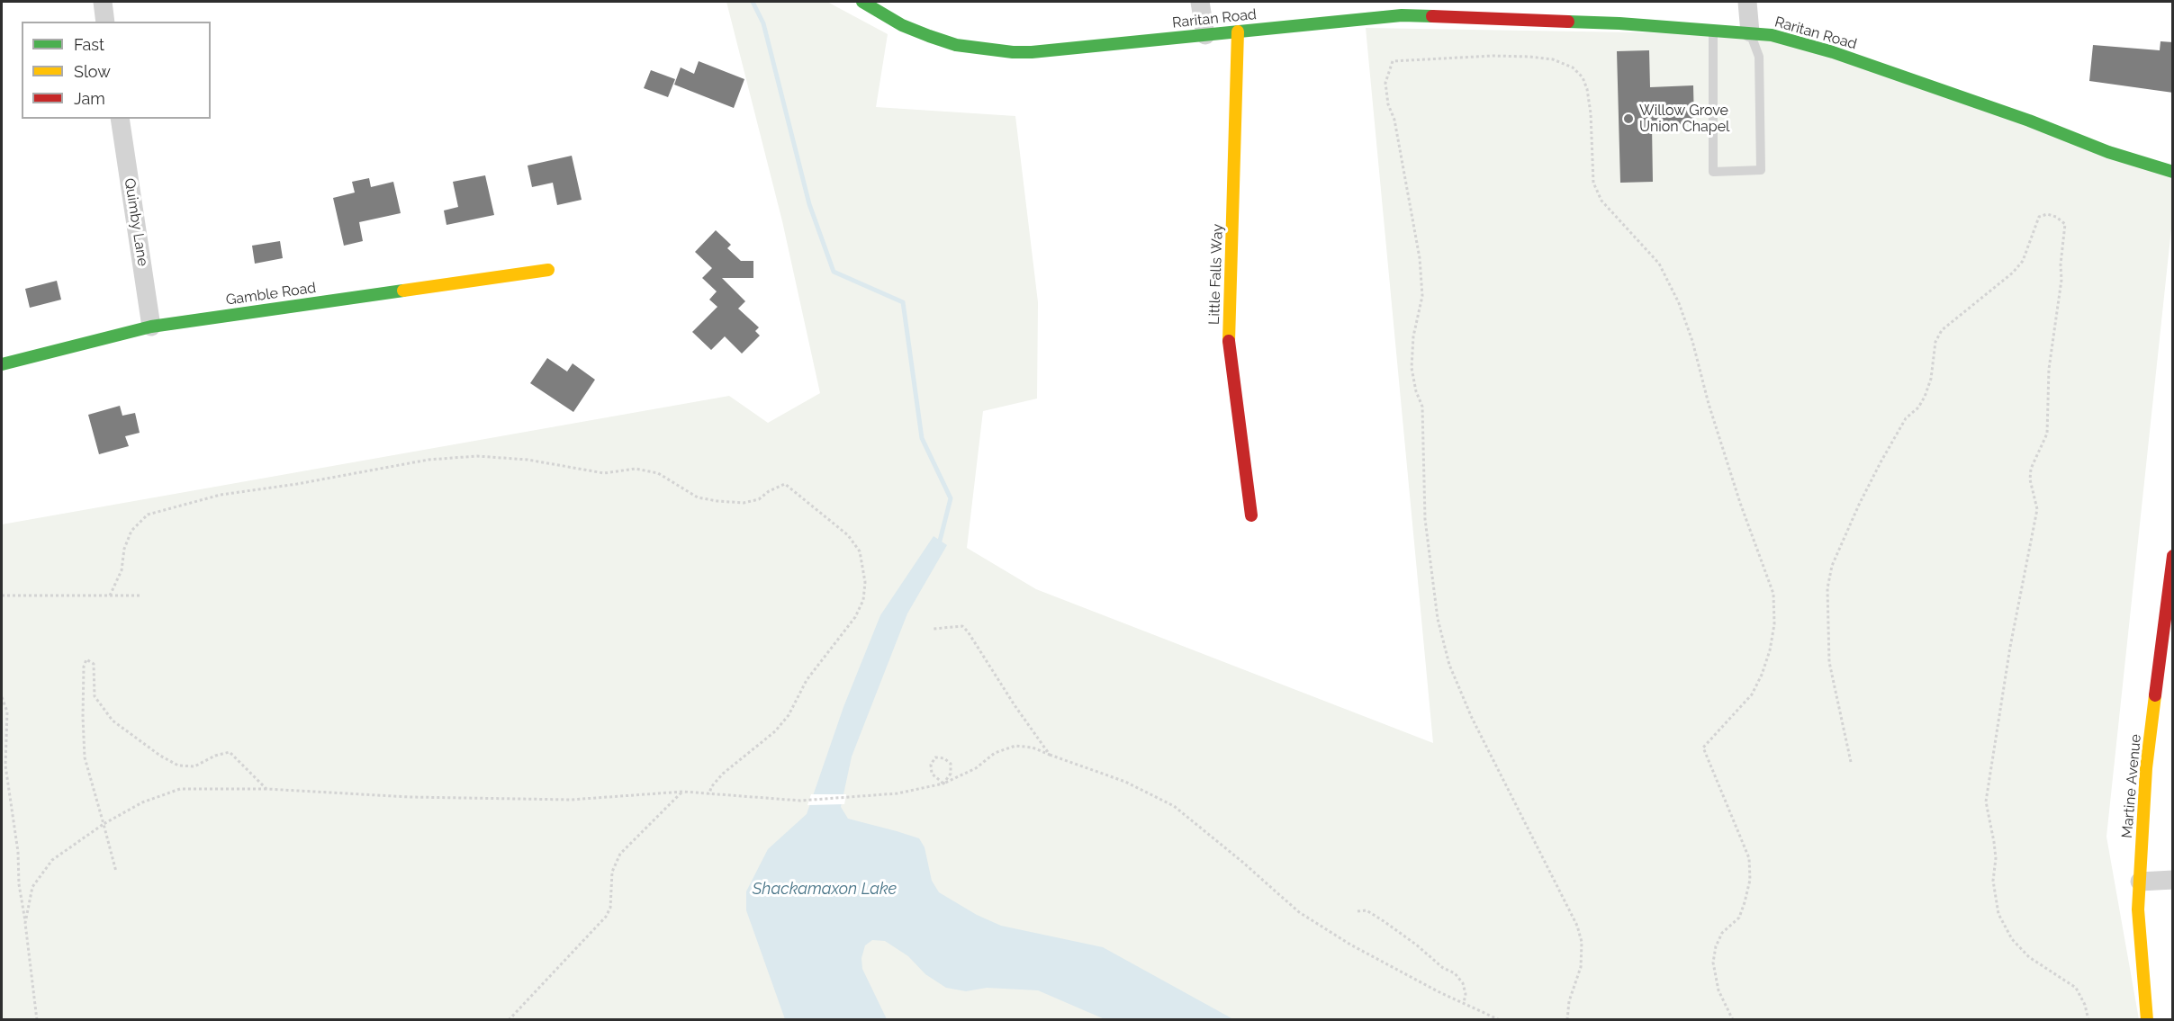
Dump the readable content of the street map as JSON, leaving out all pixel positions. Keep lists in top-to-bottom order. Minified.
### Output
{"streets":{"street":["Raritan Road","Quimby Lane","Little Falls Way","Gamble Road","Martine Avenue"]},"crossings":[["Raritan Road","Little Falls Way"],["Quimby Lane","Gamble Road"]],"water":["Shackamaxon Lake"],"places":["Willow Grove Union Chapel"],"legend":["Fast","Slow","Jam"]}
